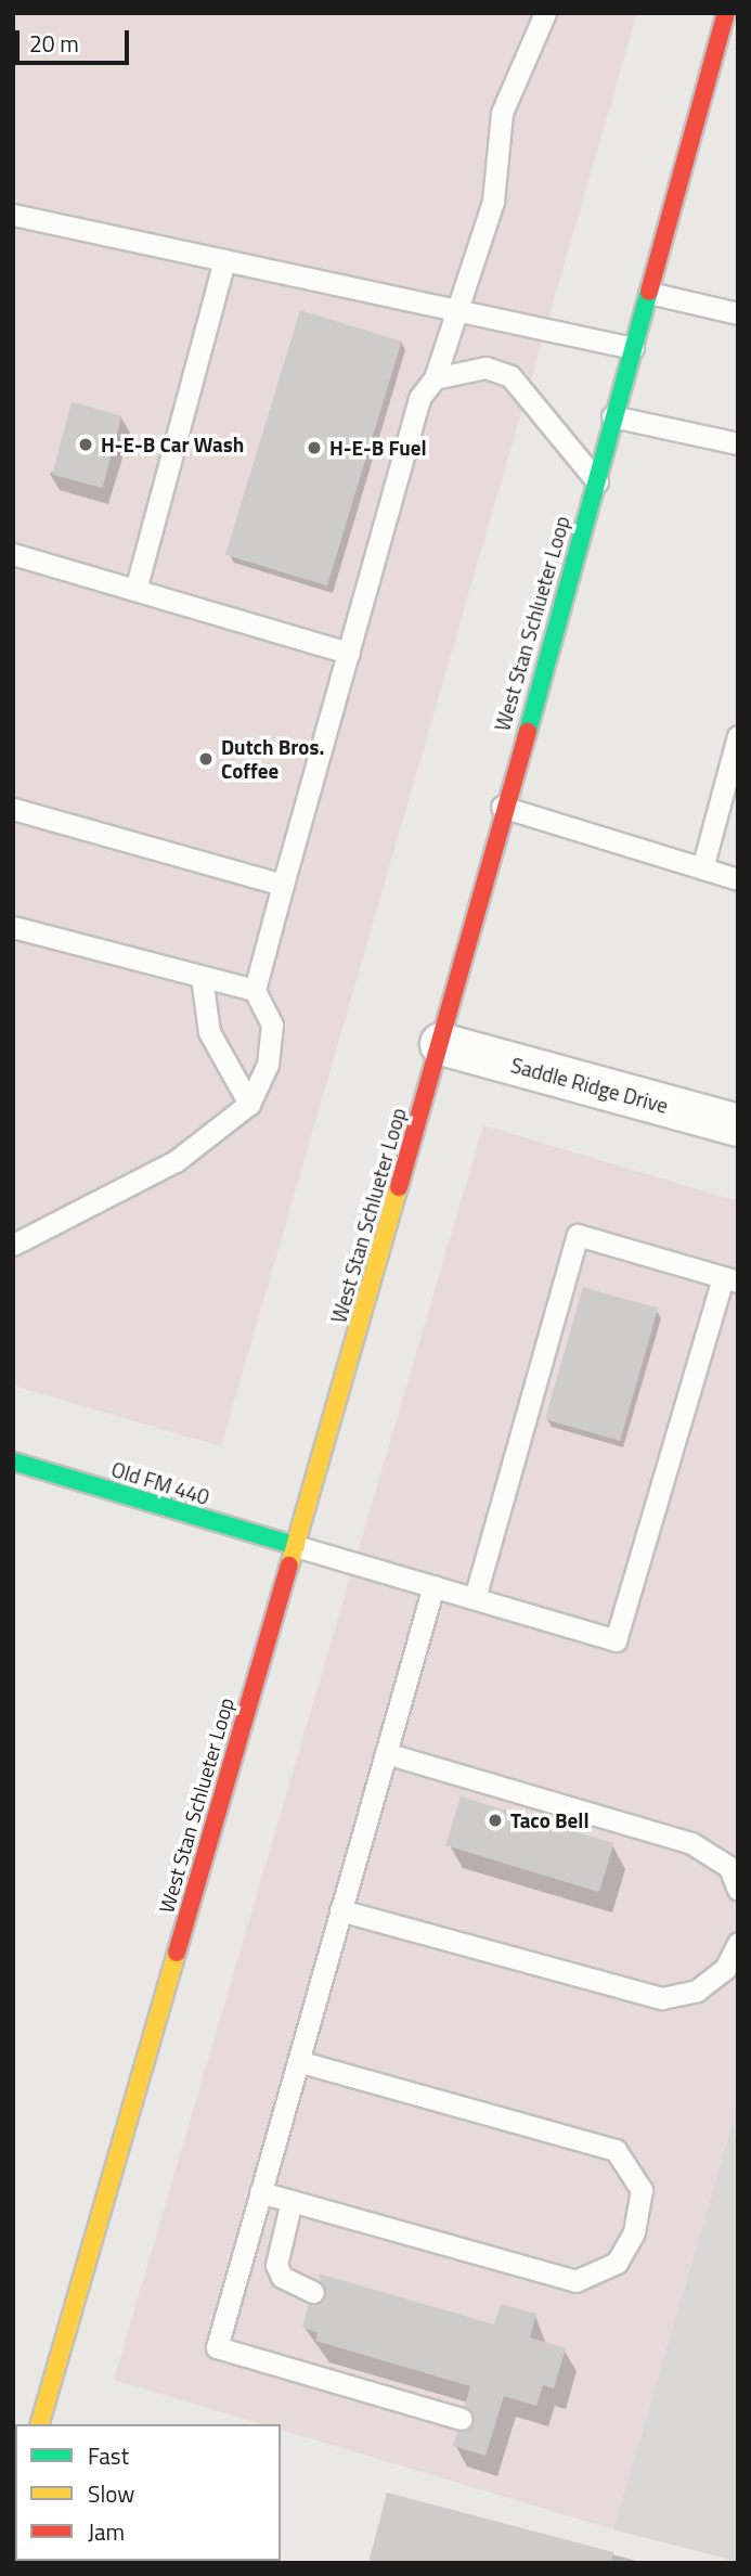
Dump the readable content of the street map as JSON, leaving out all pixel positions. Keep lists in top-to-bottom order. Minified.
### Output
{"streets":{"main road":["West Stan Schlueter Loop","Old FM 440"],"street":["Saddle Ridge Drive"]},"crossings":[["West Stan Schlueter Loop","Saddle Ridge Drive"],["West Stan Schlueter Loop","Old FM 440"]],"places":["H-E-B Car Wash","H-E-B Fuel","Dutch Bros. Coffee","Taco Bell"],"legend":["Fast","Slow","Jam"],"scale_bar":"20 m"}
